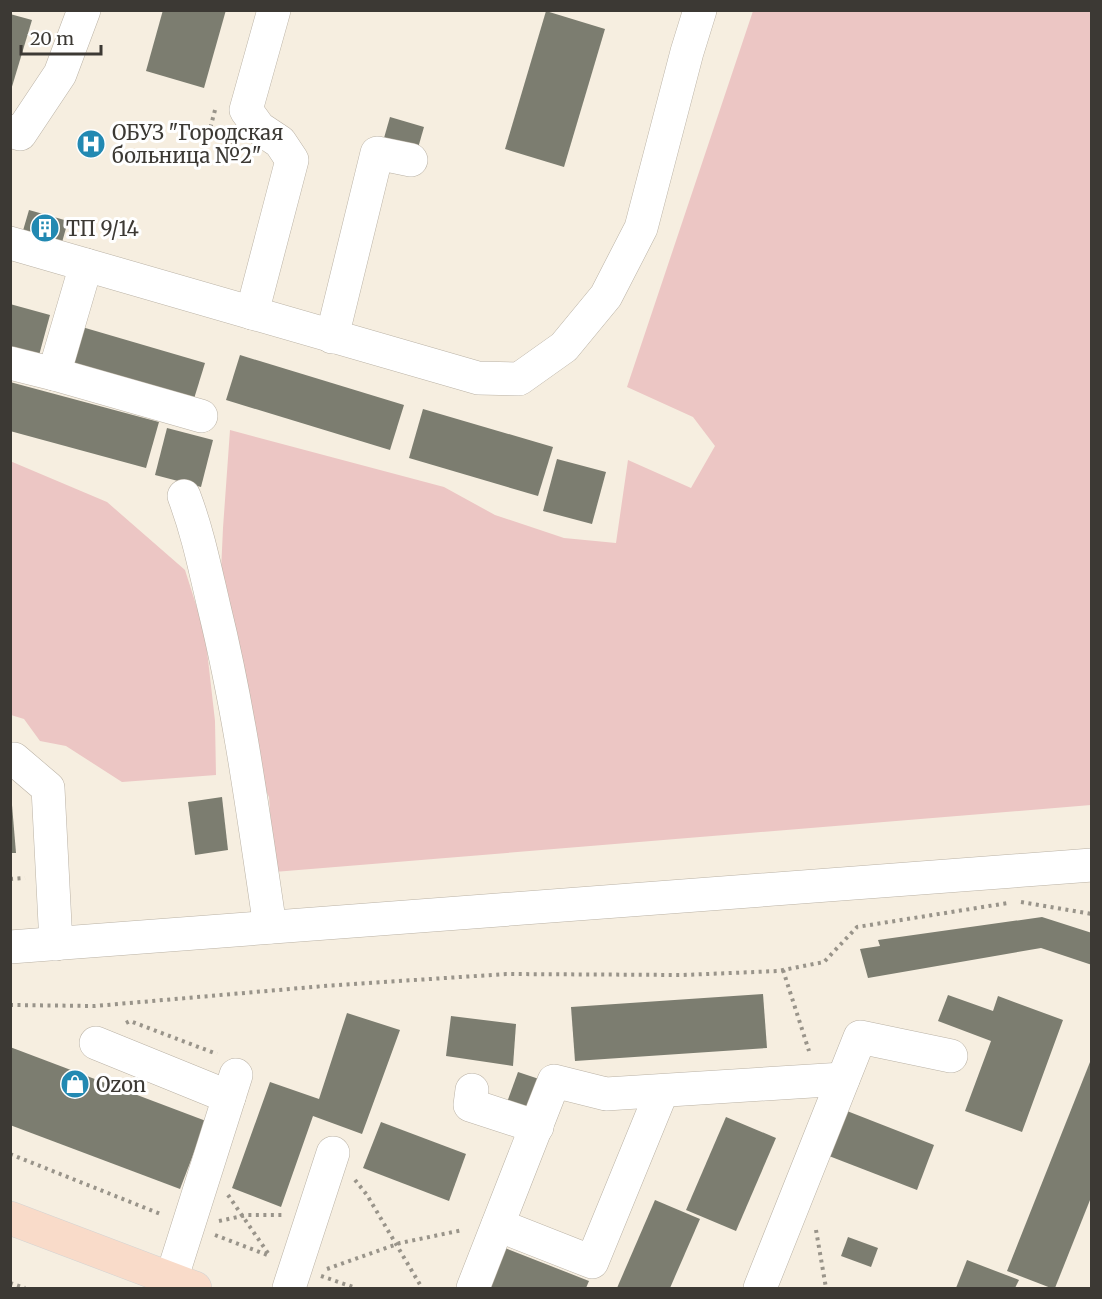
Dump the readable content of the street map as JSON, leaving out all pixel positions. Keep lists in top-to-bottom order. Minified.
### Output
{"places":{"hospital":["ОБУЗ \"Городская больница №2\""],"building":["ТП 9/14"],"shop":["Ozon"]},"scale_bar":"20 m"}
